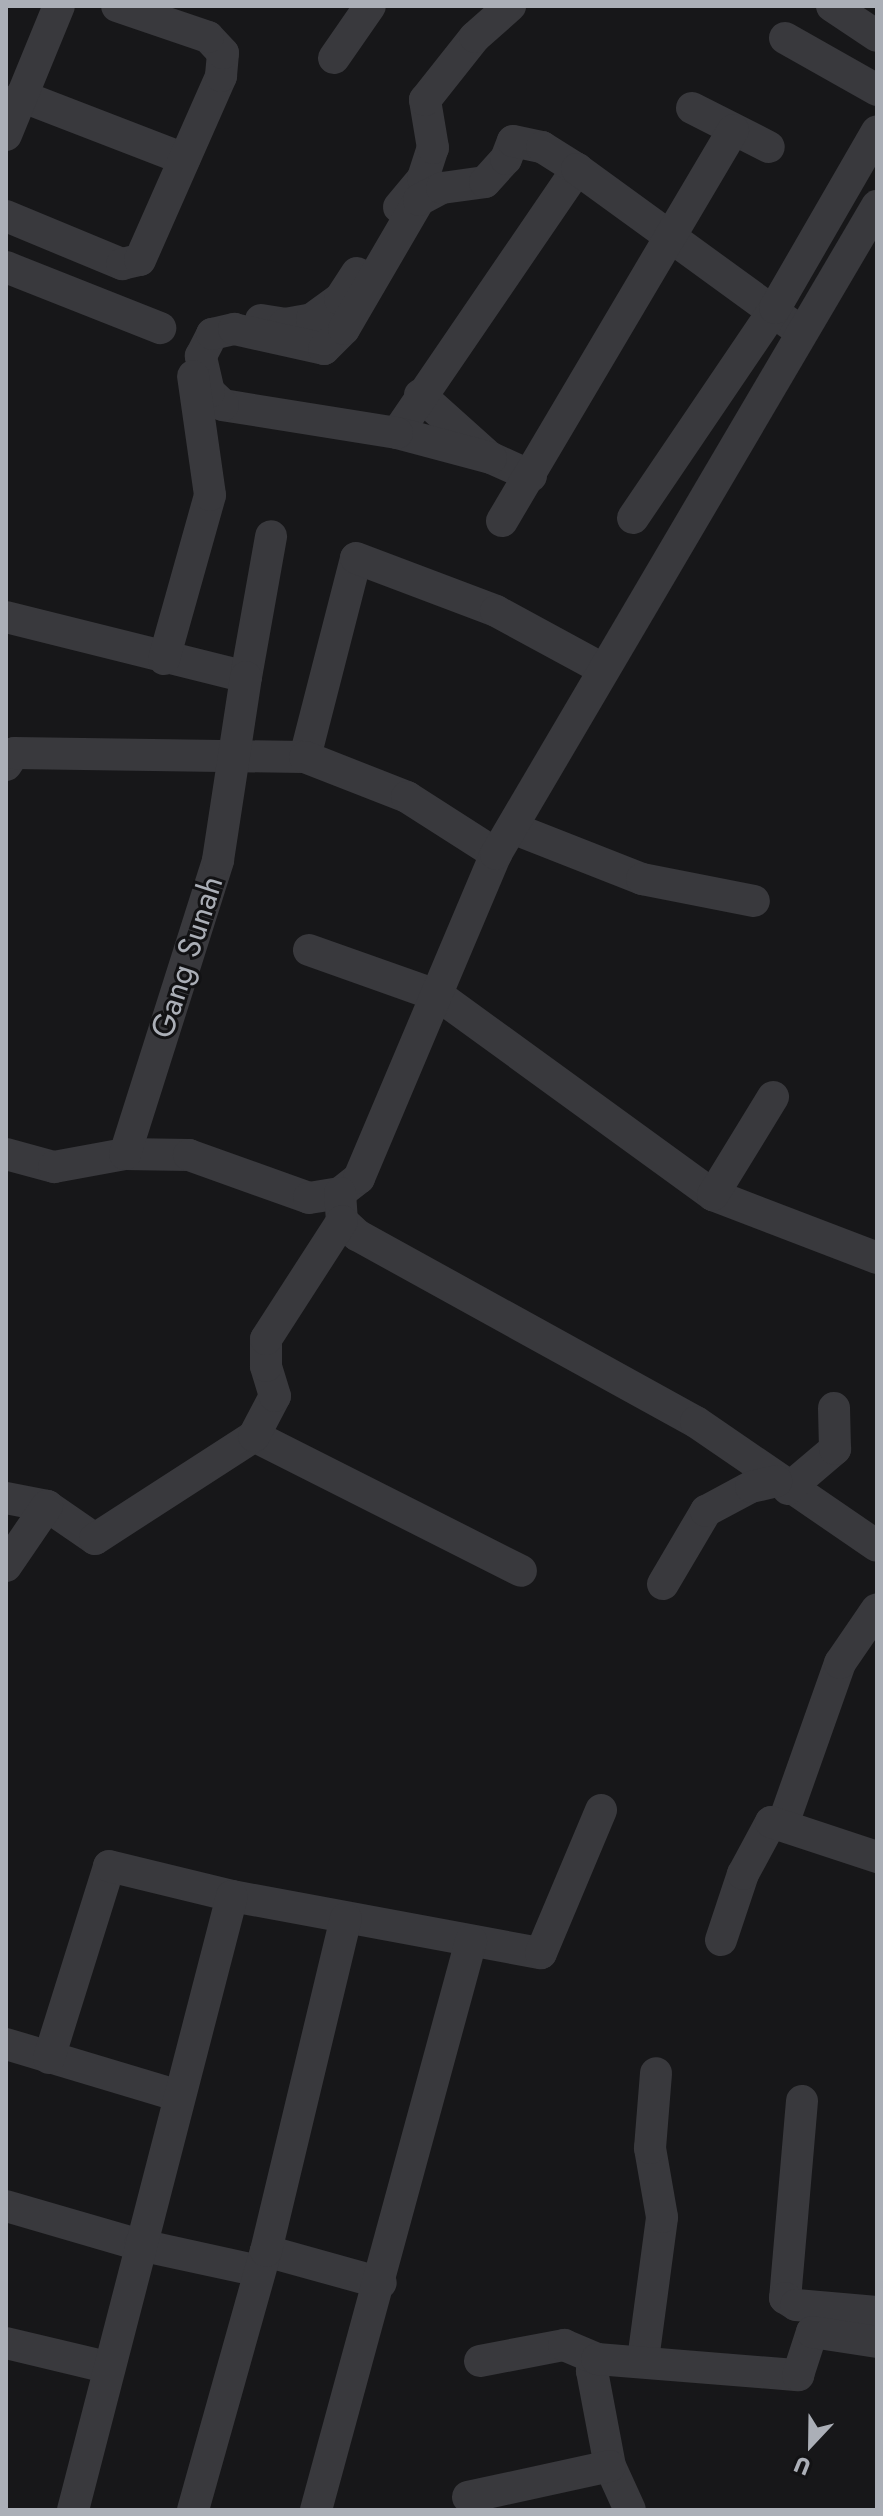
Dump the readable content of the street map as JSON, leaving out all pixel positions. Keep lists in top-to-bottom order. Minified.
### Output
{"streets":{"street":["Gang Sunah"]},"north":"bottom"}
